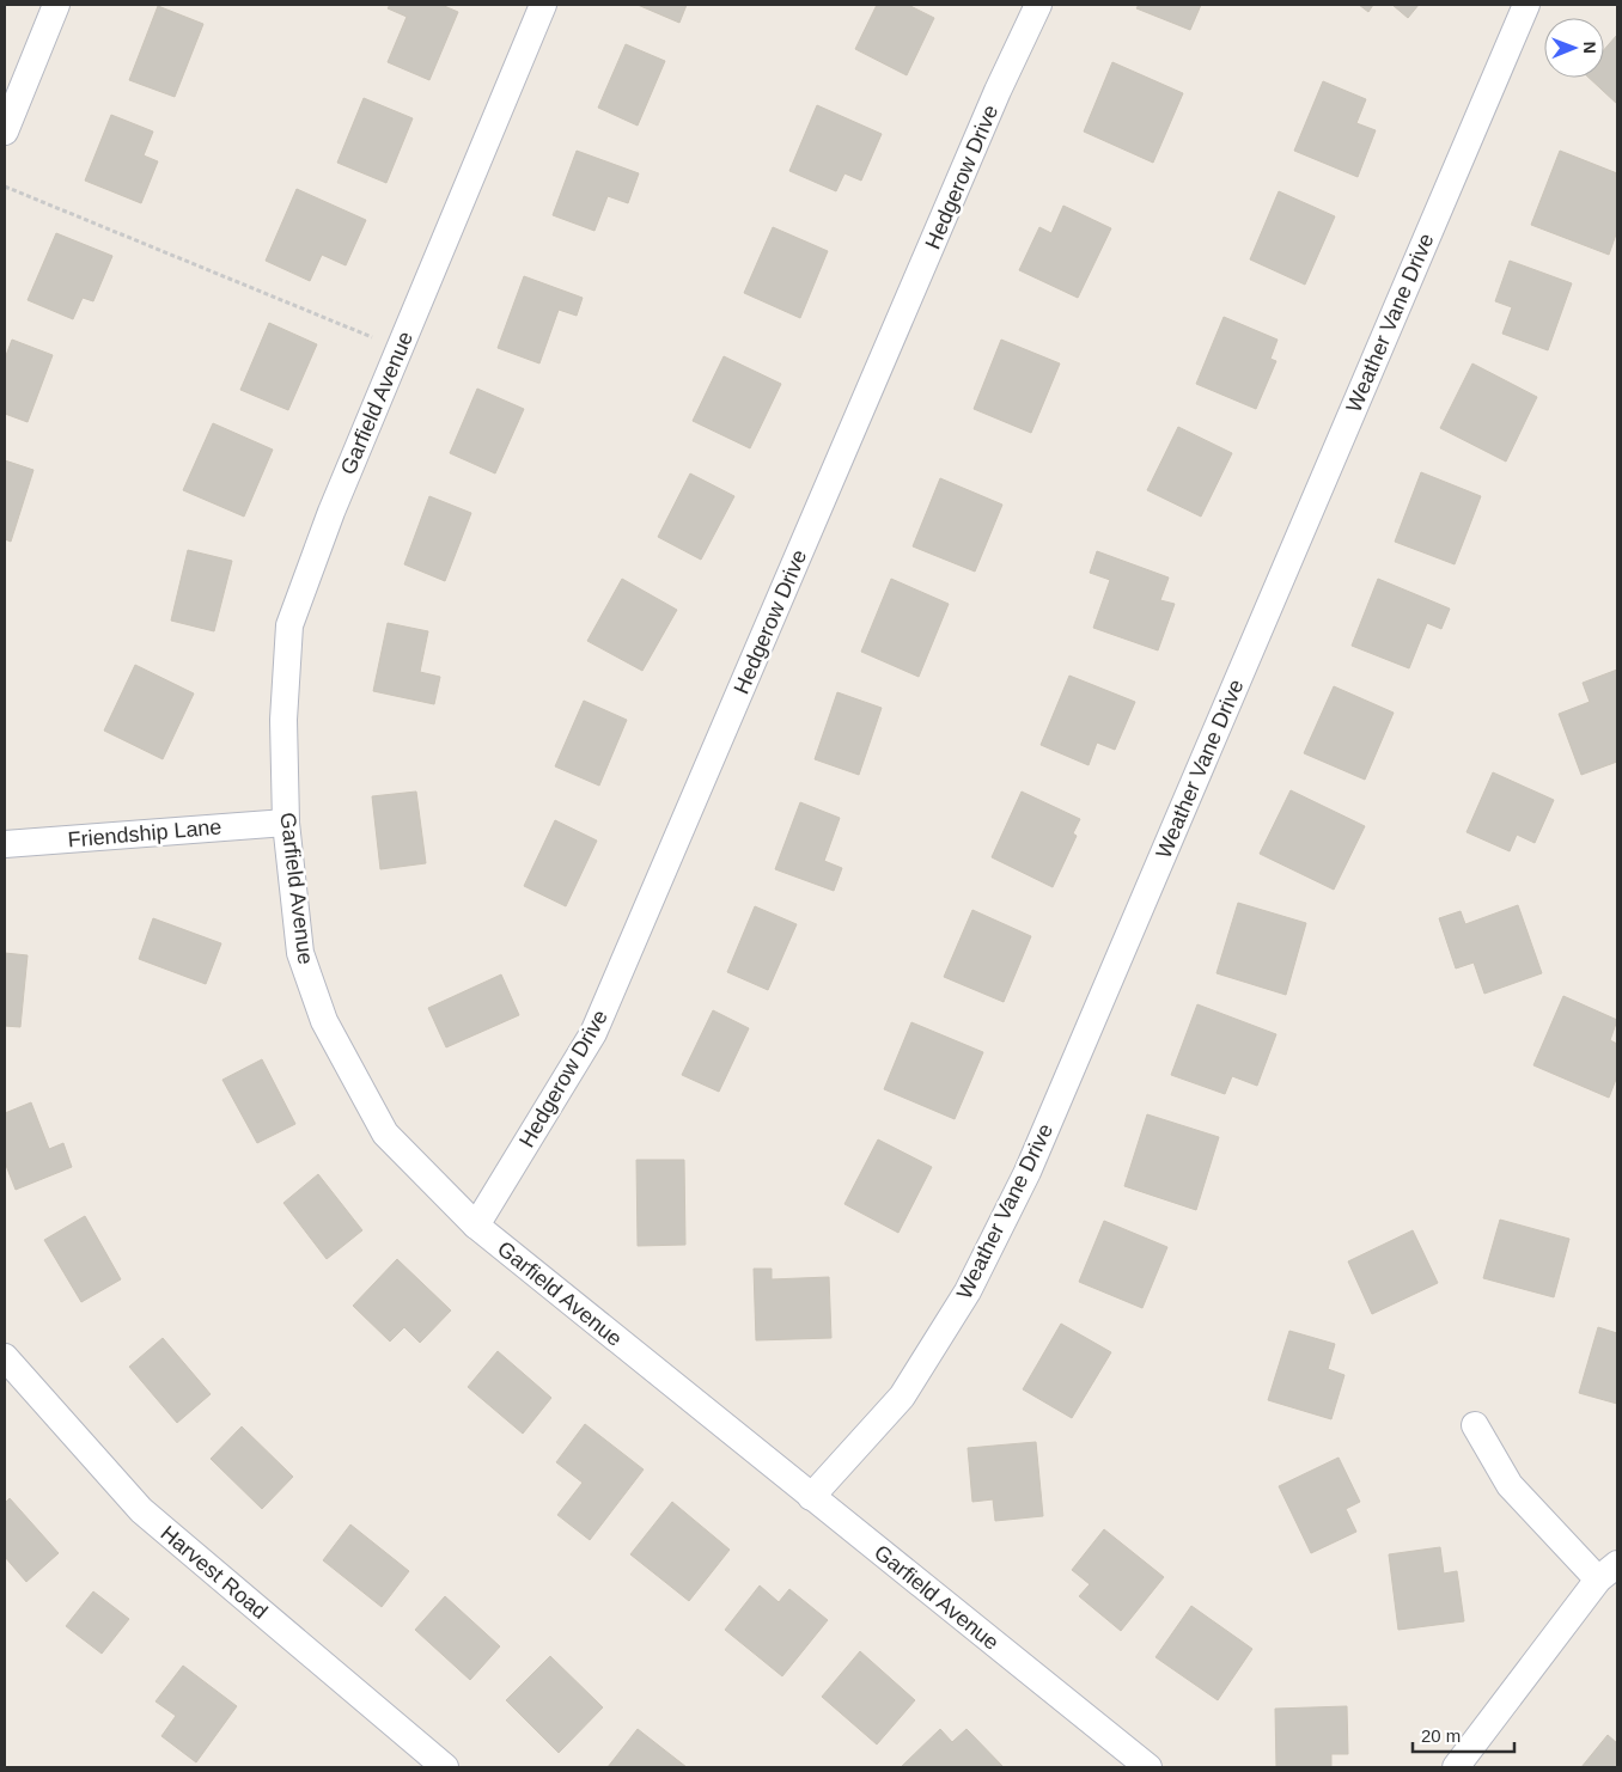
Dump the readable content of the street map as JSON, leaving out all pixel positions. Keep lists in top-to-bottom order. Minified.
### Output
{"streets":{"street":["Hedgerow Drive","Weather Vane Drive","Garfield Avenue","Friendship Lane","Harvest Road"]},"crossings":[["Hedgerow Drive","Garfield Avenue"],["Weather Vane Drive","Garfield Avenue"],["Garfield Avenue","Friendship Lane"]],"scale_bar":"20 m","north":"right"}
